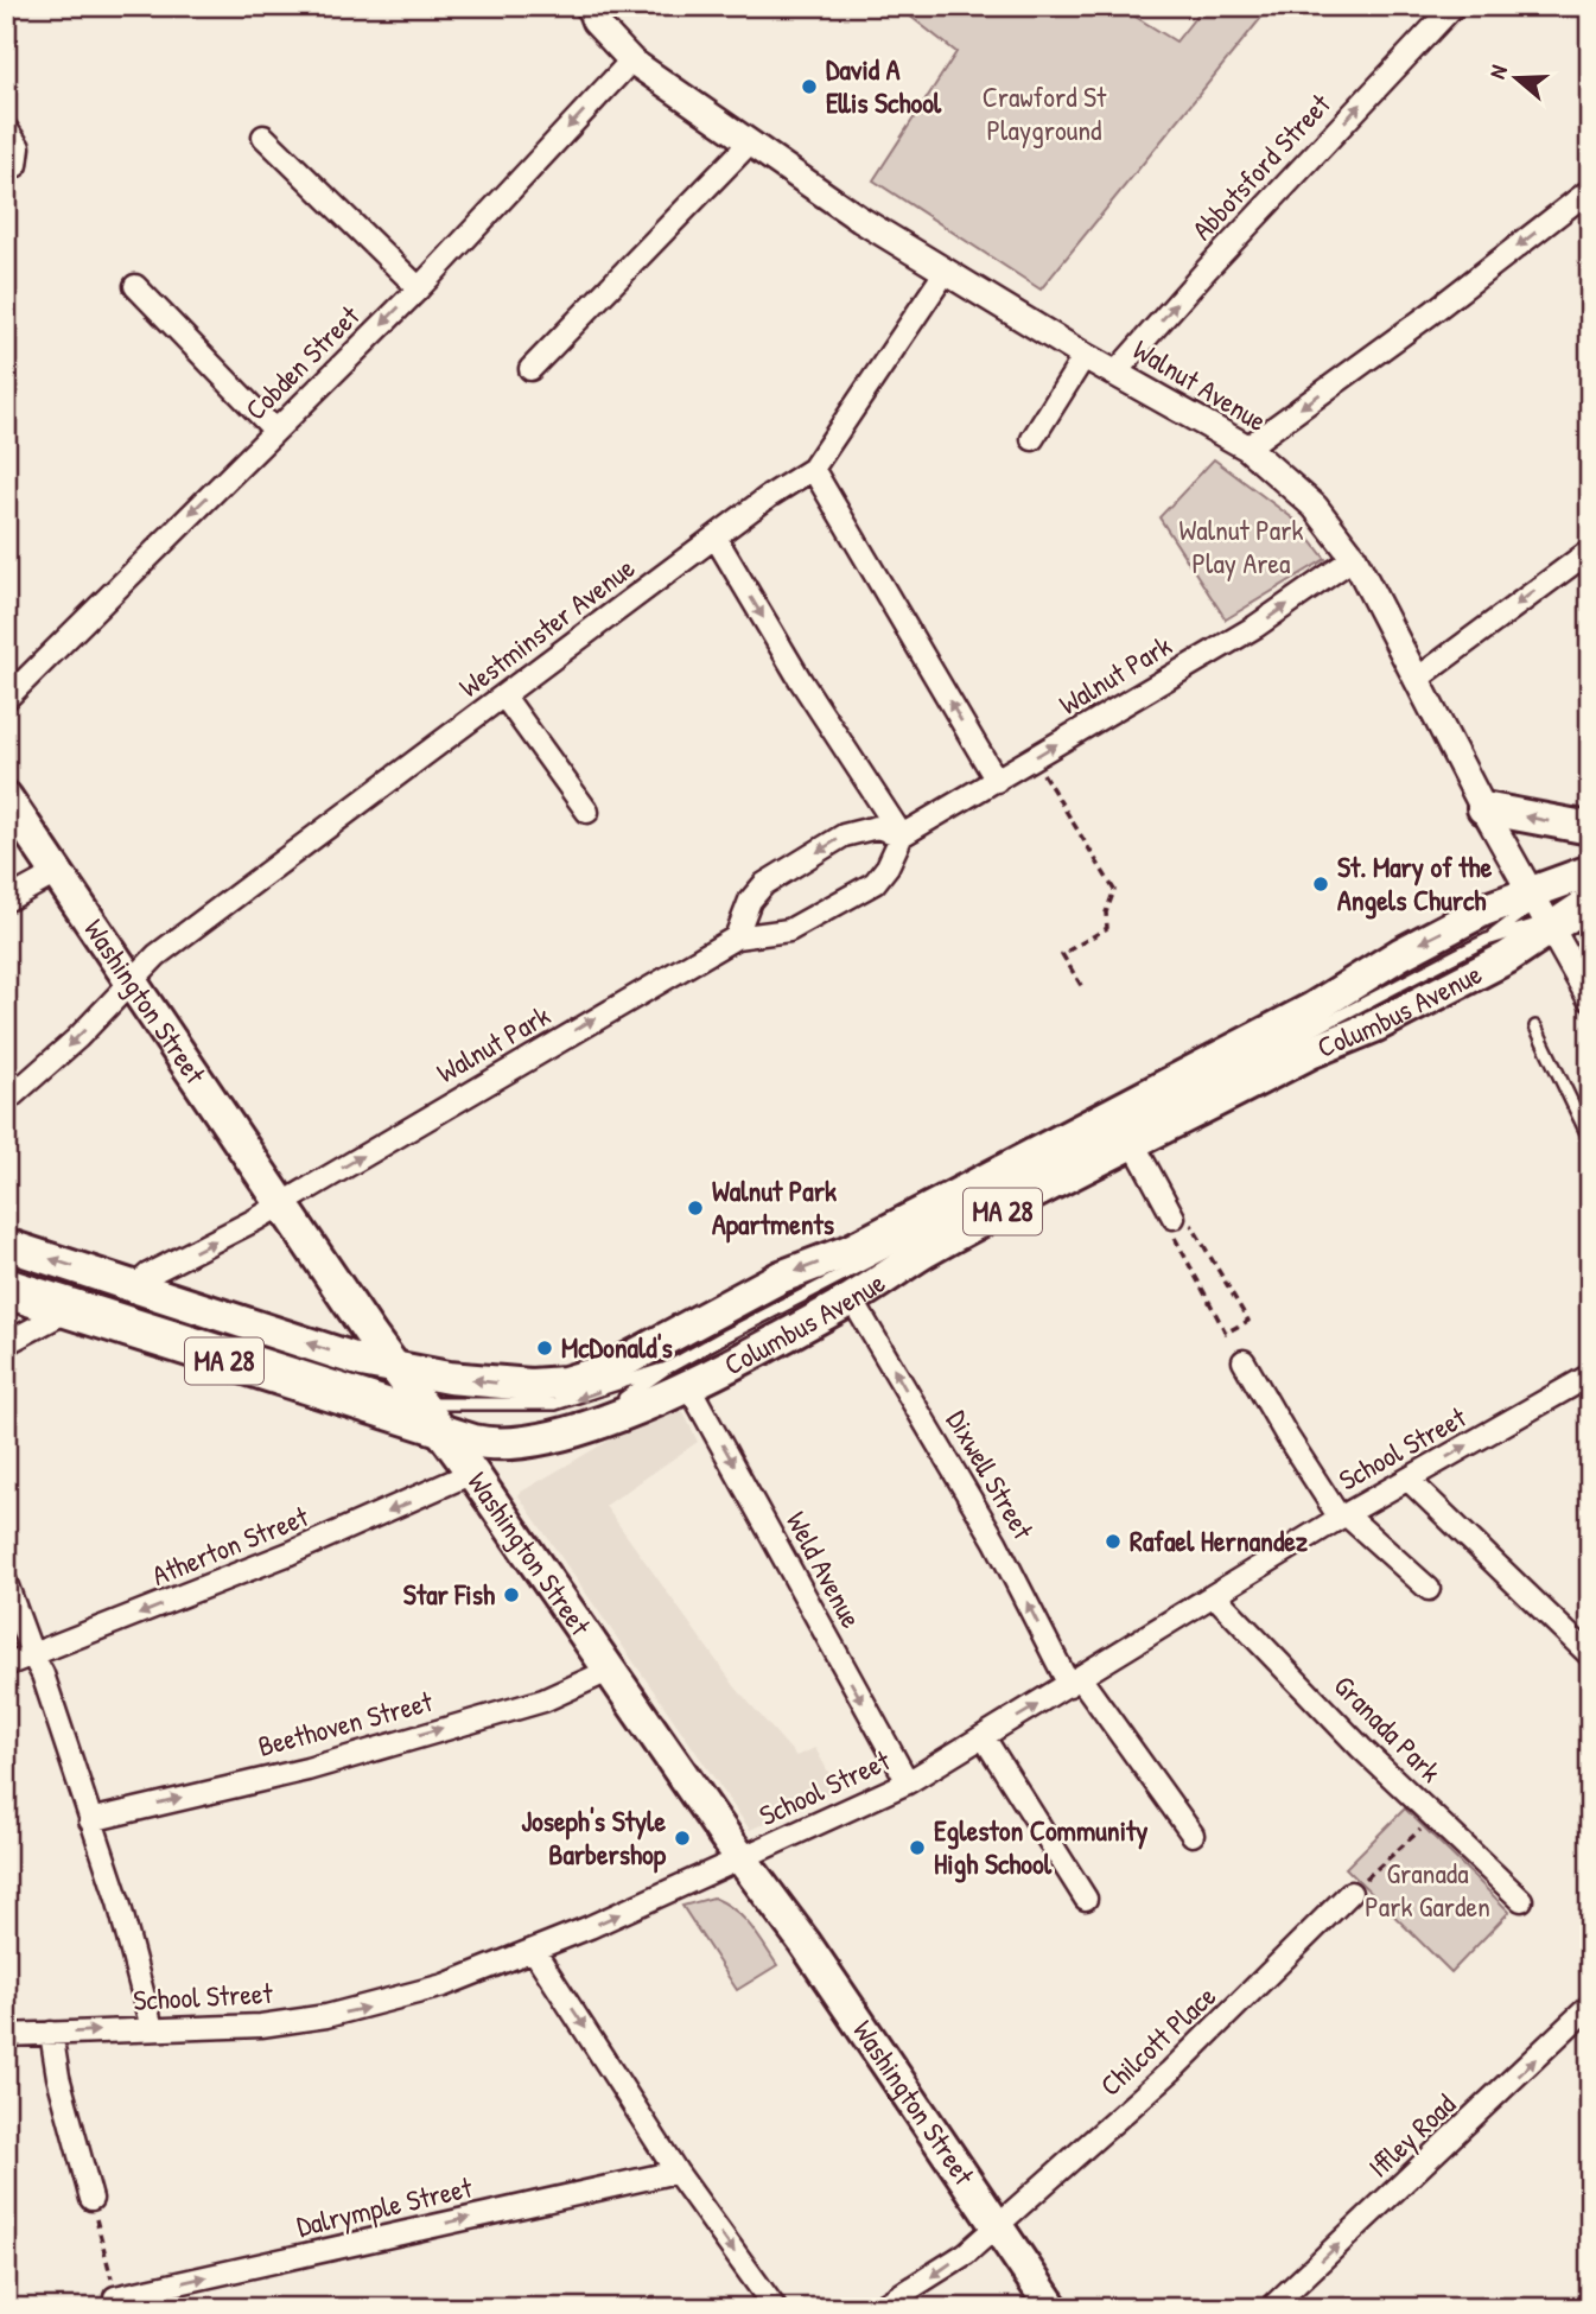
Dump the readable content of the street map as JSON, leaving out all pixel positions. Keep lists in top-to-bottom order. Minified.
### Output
{"streets":{"main road":["Washington Street","Columbus Avenue","MA 28"],"street":["Abbotsford Street","Cobden Street","Walnut Avenue","Westminster Avenue","Walnut Park","School Street","Dixwell Street","Atherton Street","Weld Avenue","Beethoven Street","Granada Park","Chilcott Place","Iffley Road","Dalrymple Street"]},"crossings":[["Abbotsford Street","Walnut Avenue"],["Cobden Street","Walnut Avenue"],["Walnut Avenue","Westminster Avenue"],["Walnut Avenue","Walnut Park"],["Walnut Avenue","Columbus Avenue"],["Walnut Avenue","MA 28"],["Westminster Avenue","Washington Street"],["Walnut Park","Washington Street"],["Walnut Park","Columbus Avenue"],["Washington Street","Columbus Avenue"],["Washington Street","School Street"],["Washington Street","Atherton Street"],["Washington Street","Beethoven Street"],["Washington Street","Chilcott Place"],["Columbus Avenue","MA 28"],["Columbus Avenue","Dixwell Street"],["Columbus Avenue","Weld Avenue"],["School Street","Dixwell Street"],["School Street","Weld Avenue"],["School Street","Granada Park"]],"one_way":["Walnut Park","School Street","Dixwell Street","Atherton Street","Weld Avenue","Beethoven Street","Iffley Road","Dalrymple Street"],"parks":["Crawford St Playground","Walnut Park Play Area","Granada Park Garden"],"places":["David A Ellis School","St. Mary of the Angels Church","Walnut Park Apartments","McDonald's","Rafael Hernandez","Star Fish","Joseph's Style Barbershop","Egleston Community High School"],"north":"left"}
